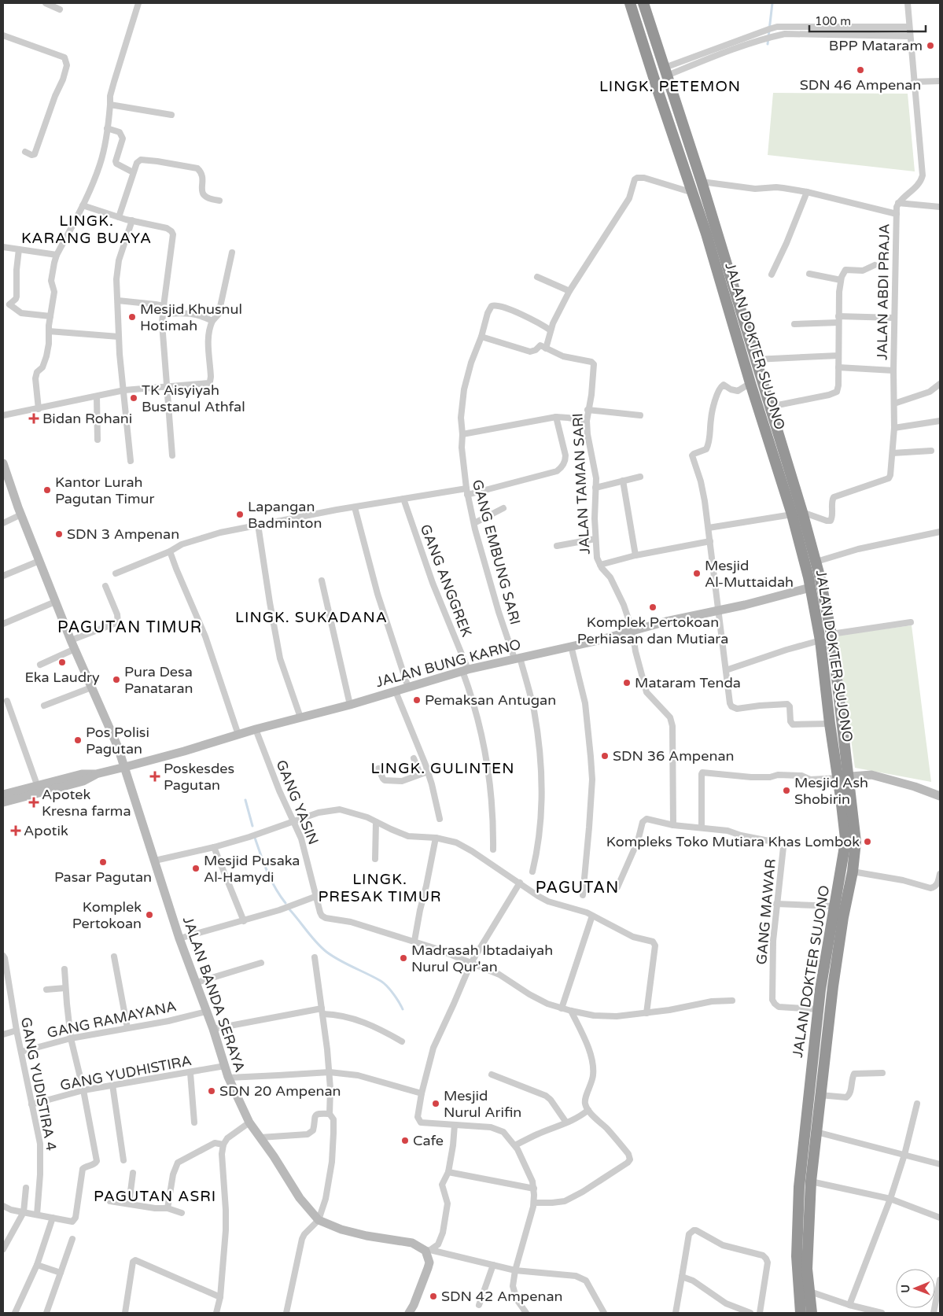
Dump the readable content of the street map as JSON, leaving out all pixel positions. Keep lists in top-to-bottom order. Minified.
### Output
{"streets":{"highway":["JALAN DOKTER SUJONO"],"street":["JALAN ABDI PRAJA","JALAN TAMAN SARI","GANG EMBUNG SARI","GANG ANGGREK","JALAN BUNG KARNO","GANG YASIN","GANG MAWAR","JALAN BANDA SERAYA","GANG RAMAYANA","GANG YUDHISTIRA","GANG YUDISTIRA 4"]},"crossings":[["JALAN ABDI PRAJA","JALAN DOKTER SUJONO"],["JALAN DOKTER SUJONO","JALAN BUNG KARNO"],["JALAN DOKTER SUJONO","GANG MAWAR"],["JALAN TAMAN SARI","JALAN BUNG KARNO"],["JALAN TAMAN SARI","GANG MAWAR"],["GANG EMBUNG SARI","JALAN BUNG KARNO"],["GANG ANGGREK","JALAN BUNG KARNO"],["JALAN BUNG KARNO","GANG YASIN"],["JALAN BUNG KARNO","JALAN BANDA SERAYA"],["JALAN BANDA SERAYA","GANG RAMAYANA"],["JALAN BANDA SERAYA","GANG YUDHISTIRA"],["GANG RAMAYANA","GANG YUDISTIRA 4"],["GANG YUDHISTIRA","GANG YUDISTIRA 4"]],"districts":["LINGK. PETEMON","LINGK. KARANG BUAYA","LINGK. SUKADANA","PAGUTAN TIMUR","LINGK. GULINTEN","LINGK. PRESAK TIMUR","PAGUTAN","PAGUTAN ASRI"],"places":{"other":["BPP Mataram","SDN 46 Ampenan","Mesjid Khusnul Hotimah","TK Aisyiyah Bustanul Athfal","Kantor Lurah Pagutan Timur","Lapangan Badminton","SDN 3 Ampenan","Mesjid Al-Muttaidah","Komplek Pertokoan Perhiasan dan Mutiara","Eka Laudry","Pura Desa Panataran","Mataram Tenda","Pemaksan Antugan","Pos Polisi Pagutan","SDN 36 Ampenan","Mesjid Ash Shobirin","Kompleks Toko Mutiara Khas Lombok","Pasar Pagutan","Mesjid Pusaka Al-Hamydi","Komplek Pertokoan","Madrasah Ibtadaiyah Nurul Qur'an","SDN 20 Ampenan","Mesjid Nurul Arifin","Cafe","SDN 42 Ampenan"],"health":["Bidan Rohani","Poskesdes Pagutan","Apotek Kresna farma","Apotik"]},"scale_bar":"100 m","north":"left"}
